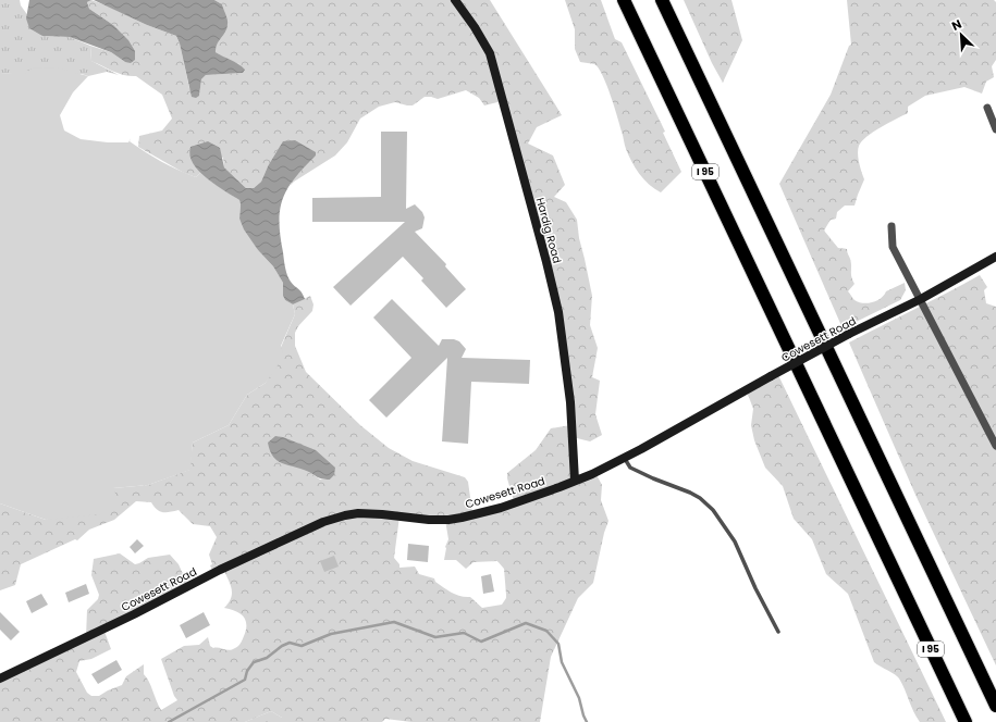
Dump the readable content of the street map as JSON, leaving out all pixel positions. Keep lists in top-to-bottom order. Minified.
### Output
{"streets":{"highway":["I 95"],"main road":["Hardig Road","Cowesett Road"]},"crossings":[["Hardig Road","Cowesett Road"]],"north":"top left"}
